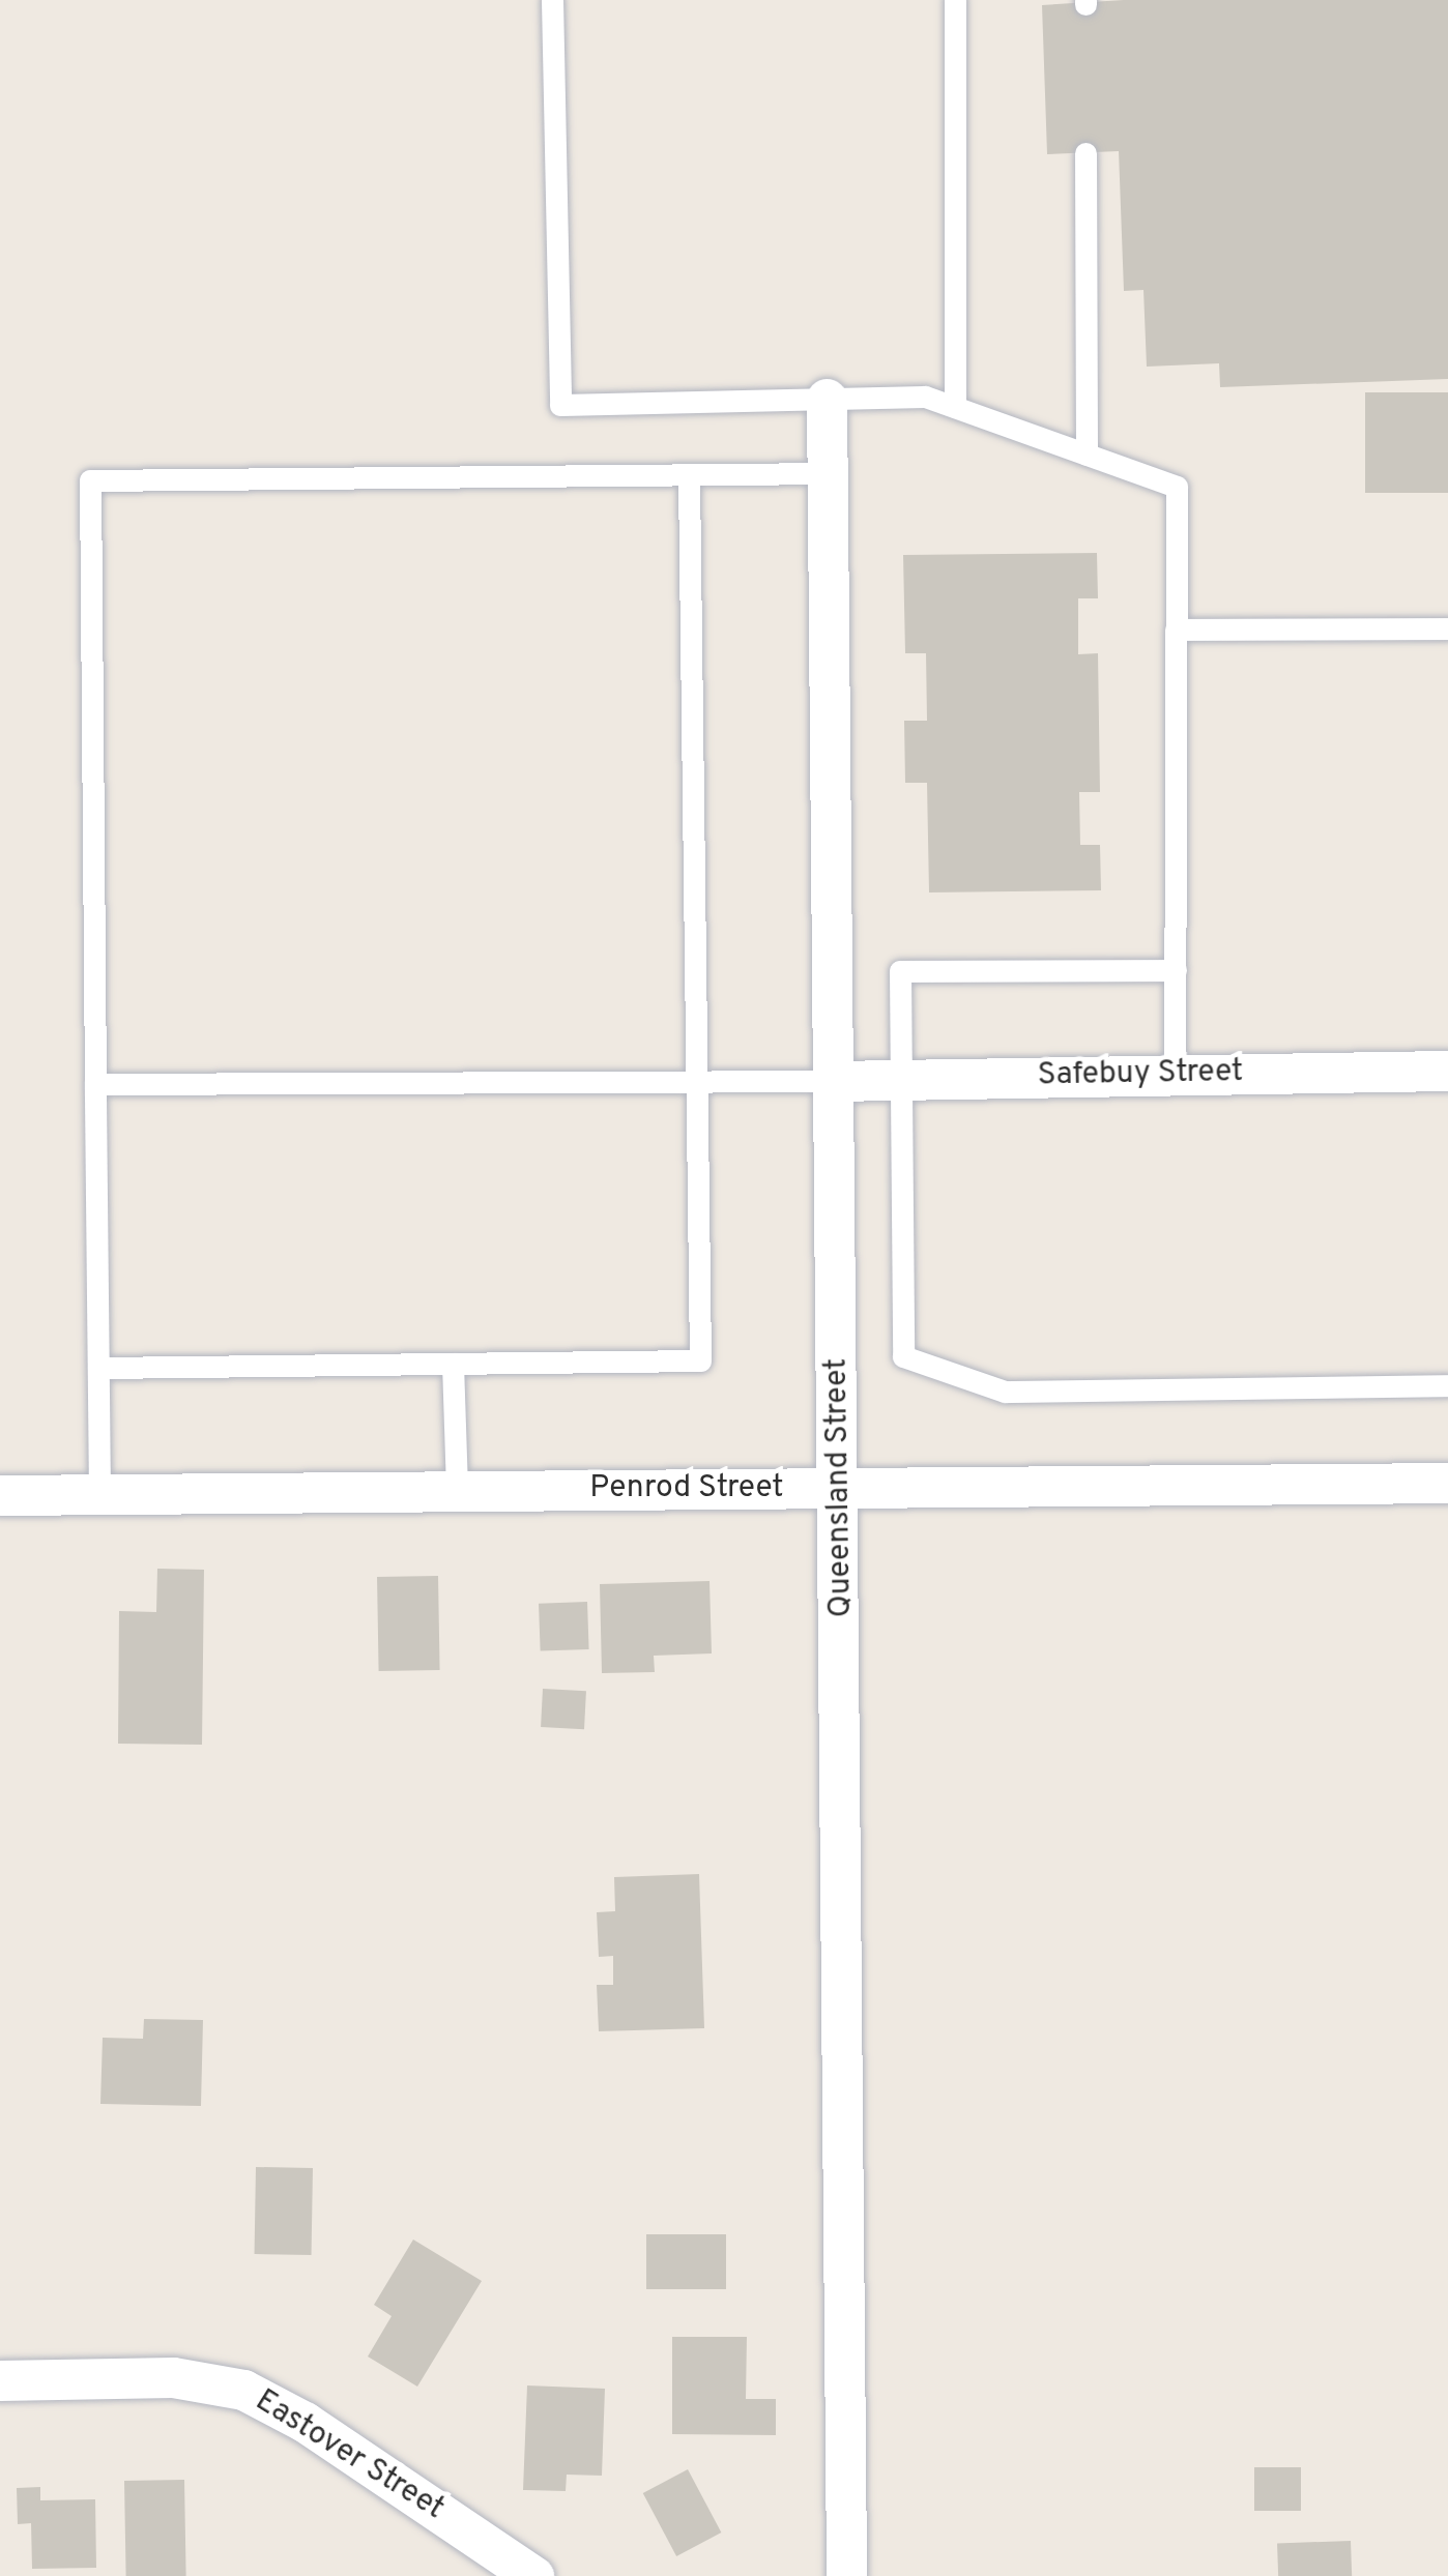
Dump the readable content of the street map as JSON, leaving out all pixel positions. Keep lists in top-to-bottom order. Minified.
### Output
{"streets":{"street":["Safebuy Street","Queensland Street","Penrod Street","Eastover Street"]},"crossings":[["Safebuy Street","Queensland Street"],["Queensland Street","Penrod Street"]]}
